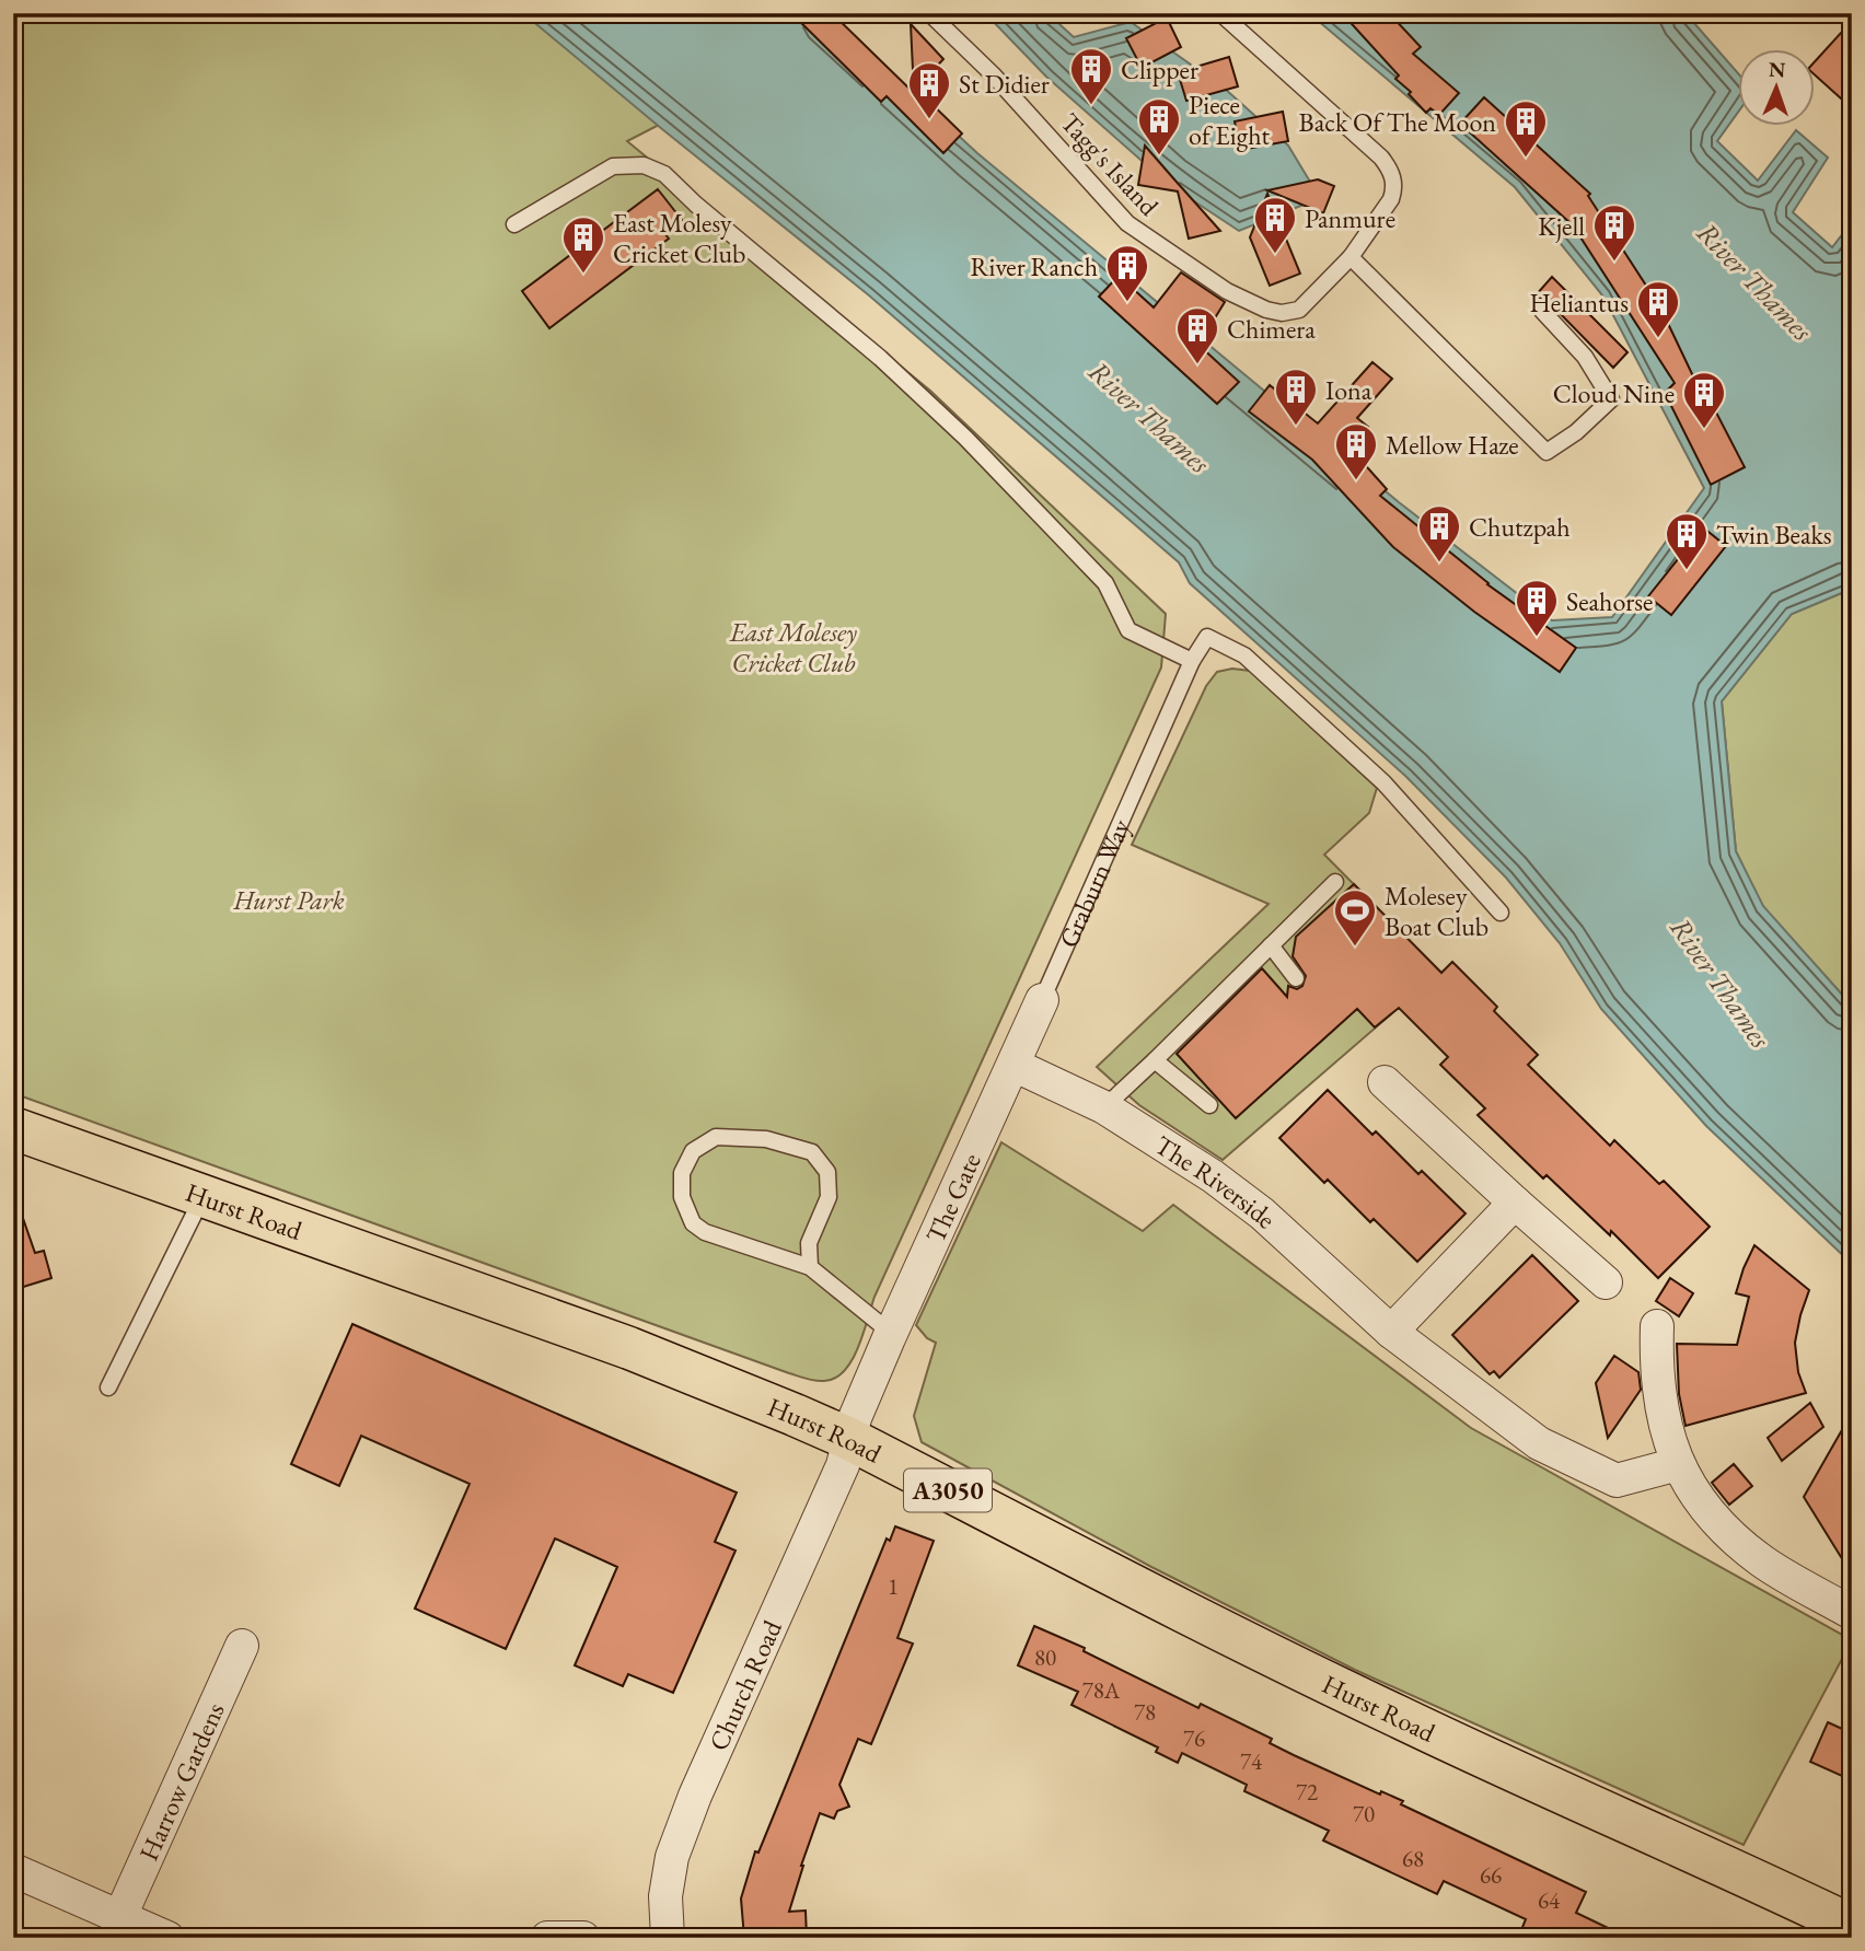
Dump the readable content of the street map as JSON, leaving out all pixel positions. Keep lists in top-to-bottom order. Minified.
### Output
{"streets":{"main road":["Hurst Road","A3050"],"street":["Graburn Way","The Riverside","The Gate","Church Road","Harrow Gardens"],"lane":["Tagg's Island"]},"crossings":[["Graburn Way","The Riverside"],["Graburn Way","The Gate"],["Hurst Road","Church Road"]],"water":["River Thames"],"parks":["East Molesey Cricket Club","Hurst Park"],"places":{"building":["Clipper","St Didier","Piece of Eight","Back Of The Moon","Panmure","Kjell","East Molesy Cricket Club","River Ranch","Heliantus","Chimera","Iona","Cloud Nine","Mellow Haze","Chutzpah","Twin Beaks","Seahorse"],"sports":["Molesey Boat Club"]},"house_numbers":["1","80","78A","78","76","74","72","70","68","66","64"],"north":"top"}
